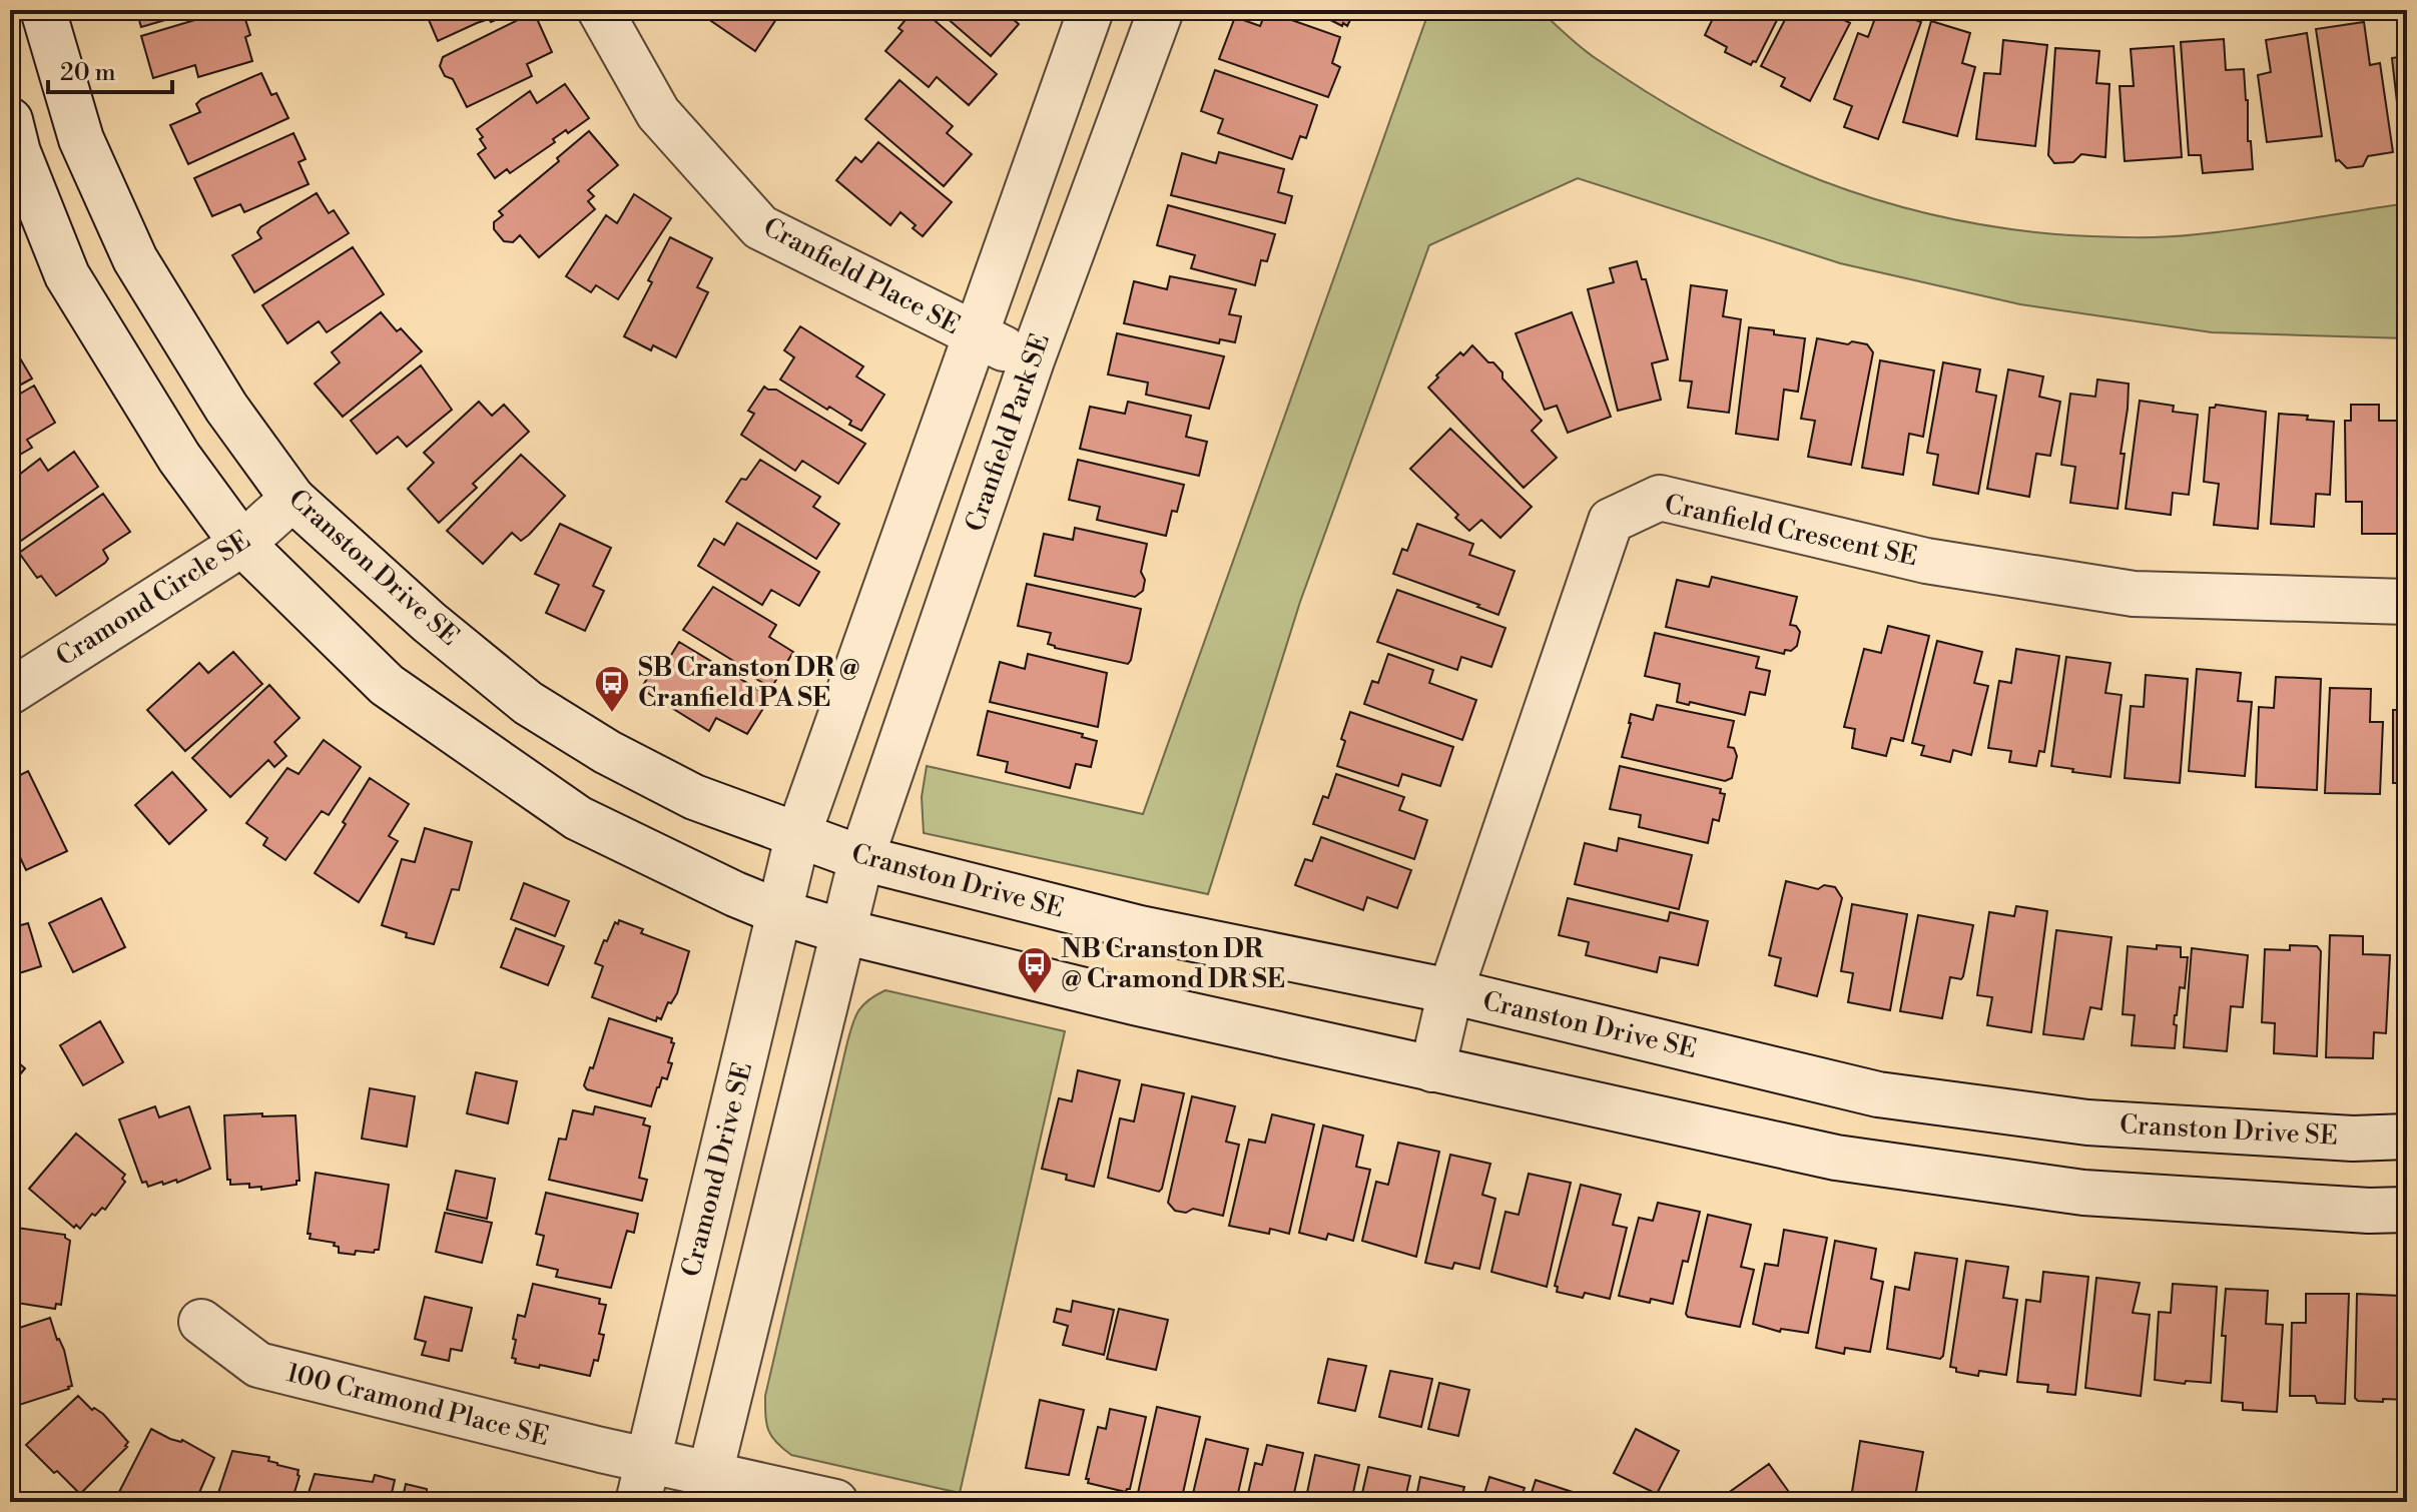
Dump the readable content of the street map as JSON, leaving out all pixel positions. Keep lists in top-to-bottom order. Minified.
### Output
{"streets":{"street":["Cranfield Place SE","Cranfield Park SE","Cranfield Crescent SE","Cranston Drive SE","Cramond Circle SE","Cramond Drive SE","100 Cramond Place SE"]},"crossings":[["Cranfield Place SE","Cranfield Park SE"],["Cranfield Park SE","Cranston Drive SE"],["Cranfield Crescent SE","Cranston Drive SE"],["Cranston Drive SE","Cramond Circle SE"],["Cranston Drive SE","Cramond Drive SE"],["Cramond Drive SE","100 Cramond Place SE"]],"places":{"bus stop":["SB Cranston DR @ Cranfield PA SE","NB Cranston DR @ Cramond DR SE"]},"scale_bar":"20 m"}
